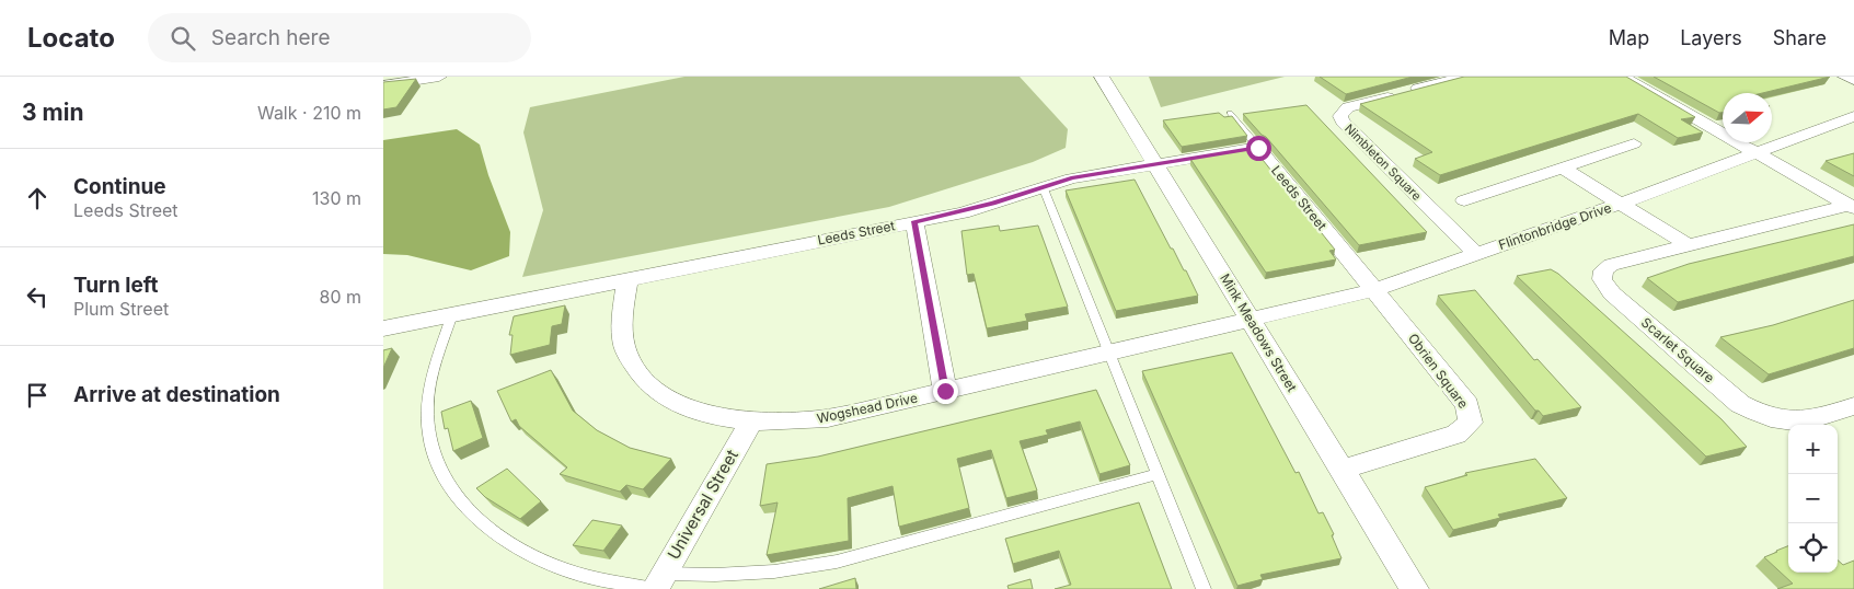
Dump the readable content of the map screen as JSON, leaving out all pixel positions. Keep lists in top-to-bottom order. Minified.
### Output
{"streets":{"street":["Nimbleton Square","Leeds Street","Flintonbridge Drive","Mink Meadows Street","Scarlet Square","Obrien Square","Wogshead Drive","Universal Street"]},"crossings":[["Nimbleton Square","Flintonbridge Drive"],["Leeds Street","Flintonbridge Drive"],["Leeds Street","Mink Meadows Street"],["Leeds Street","Obrien Square"],["Leeds Street","Wogshead Drive"],["Flintonbridge Drive","Mink Meadows Street"],["Flintonbridge Drive","Scarlet Square"],["Flintonbridge Drive","Obrien Square"],["Flintonbridge Drive","Wogshead Drive"],["Mink Meadows Street","Obrien Square"],["Mink Meadows Street","Wogshead Drive"],["Wogshead Drive","Universal Street"]],"north":"right","page":{"header":"Locato","search":"Search here","nav":["Map","Layers","Share"],"heading":["3 min","Walk · 210 m"],"list":[["Continue","Leeds Street","130 m"],["Turn left","Plum Street","80 m"],"Arrive at destination"],"map_buttons":["+","−"]}}
